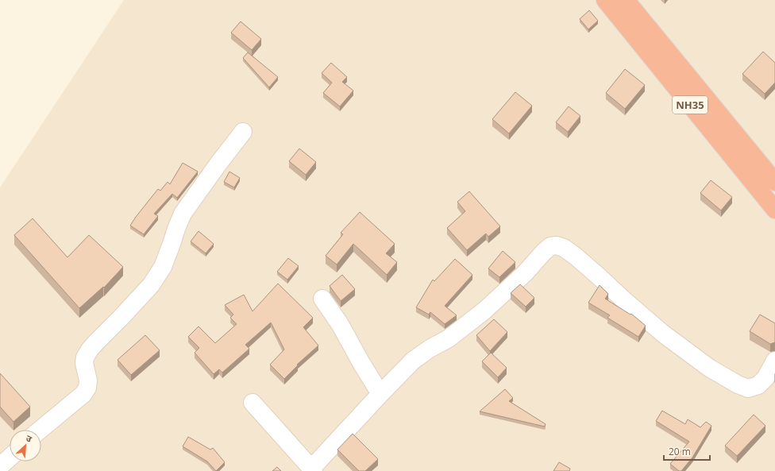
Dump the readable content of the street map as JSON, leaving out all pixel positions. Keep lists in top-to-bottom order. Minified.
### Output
{"streets":{"highway":["NH35"]},"scale_bar":"20 m","north":"top right"}
